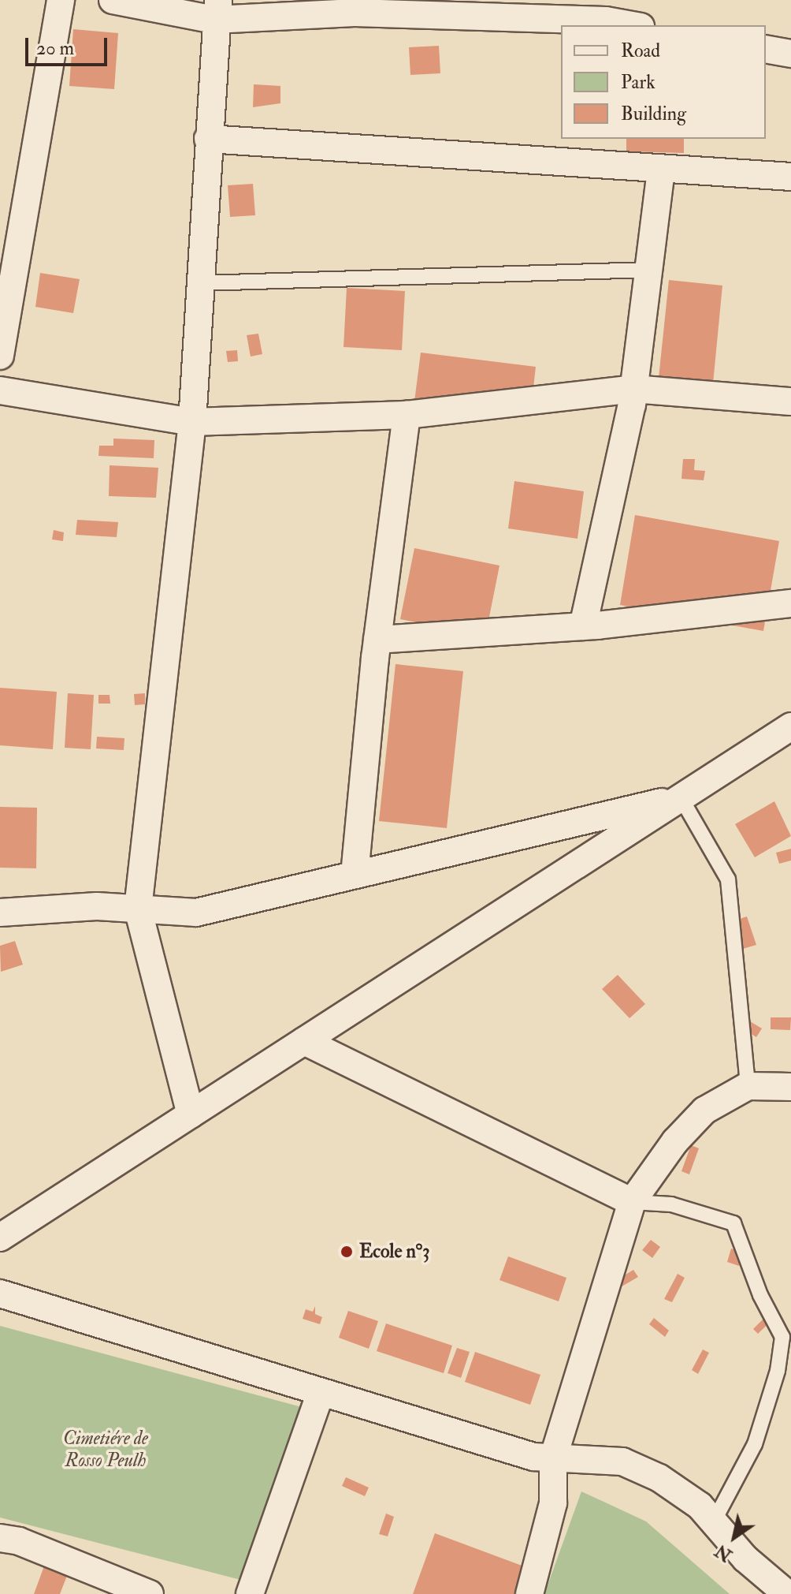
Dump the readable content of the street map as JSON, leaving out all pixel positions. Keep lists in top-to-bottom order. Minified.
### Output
{"parks":["Cimetiére de Rosso Peulh"],"places":["Ecole n°3"],"legend":["Road","Park","Building"],"scale_bar":"20 m","north":"bottom left"}
